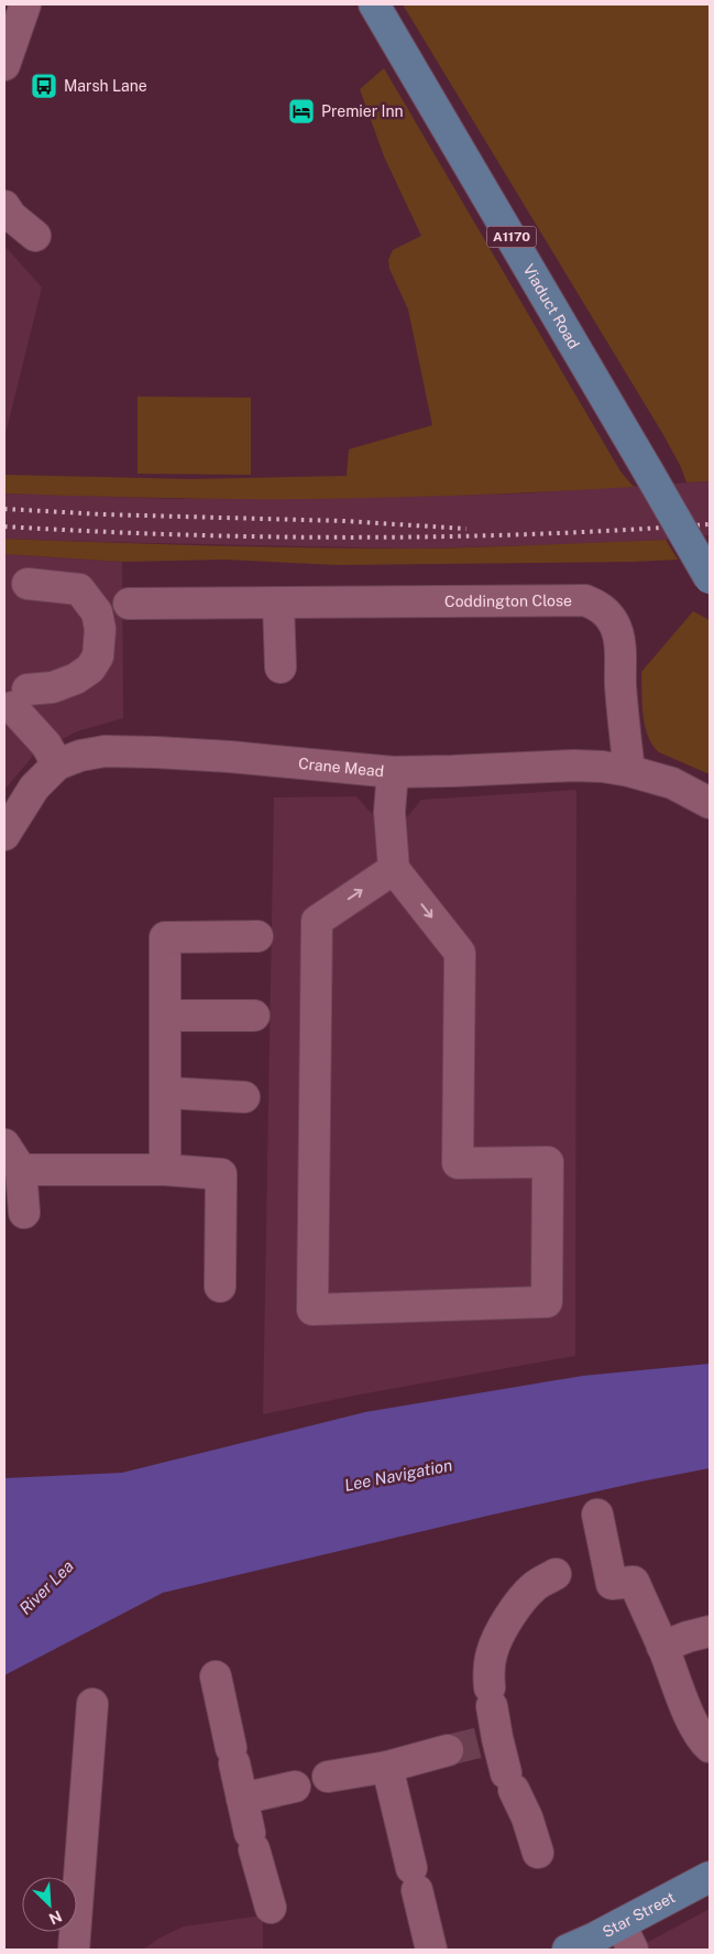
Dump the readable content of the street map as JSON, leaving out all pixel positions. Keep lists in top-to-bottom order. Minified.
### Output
{"streets":{"main road":["A1170","Viaduct Road","Star Street"],"street":["Coddington Close","Crane Mead"]},"crossings":[["Coddington Close","Crane Mead"]],"water":["Lee Navigation","River Lea"],"places":{"bus stop":["Marsh Lane"],"hotel":["Premier Inn"]},"north":"bottom right"}
